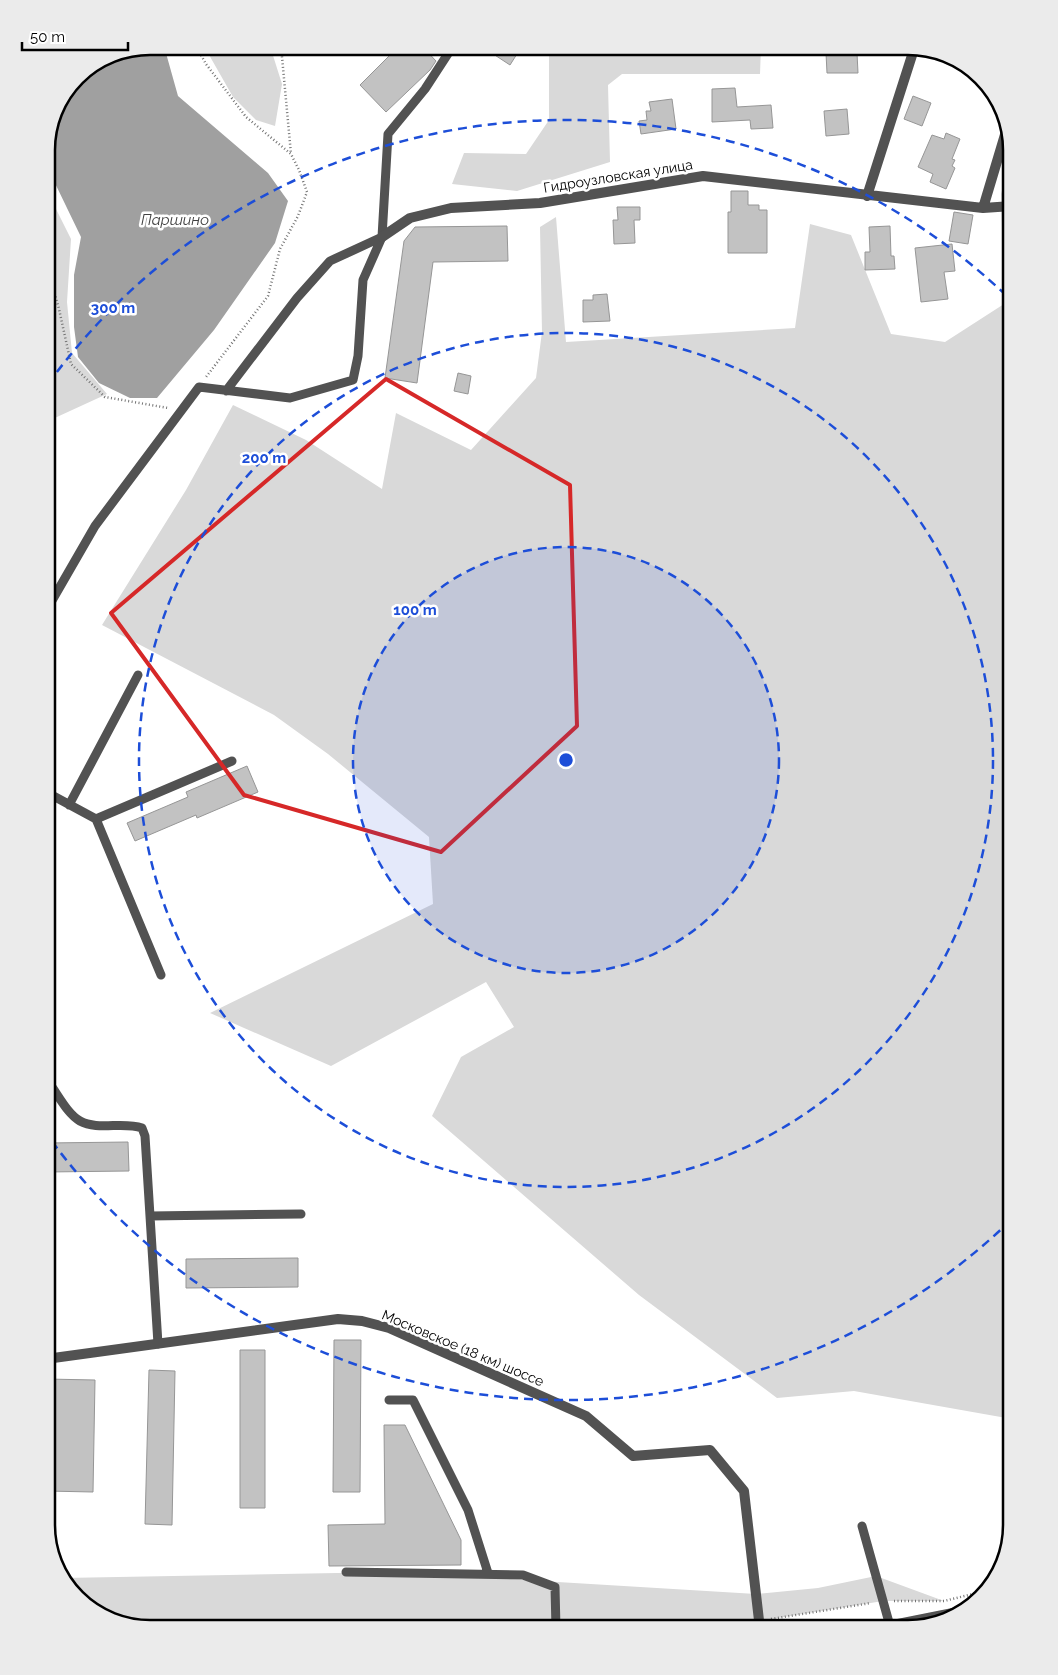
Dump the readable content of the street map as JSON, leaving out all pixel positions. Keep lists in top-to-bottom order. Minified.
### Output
{"streets":{"street":["Гидроузловская улица","Московское (18 км) шоссе"]},"water":["Паршино"],"scale_bar":"50 m","rings":["300 m","200 m","100 m"]}
